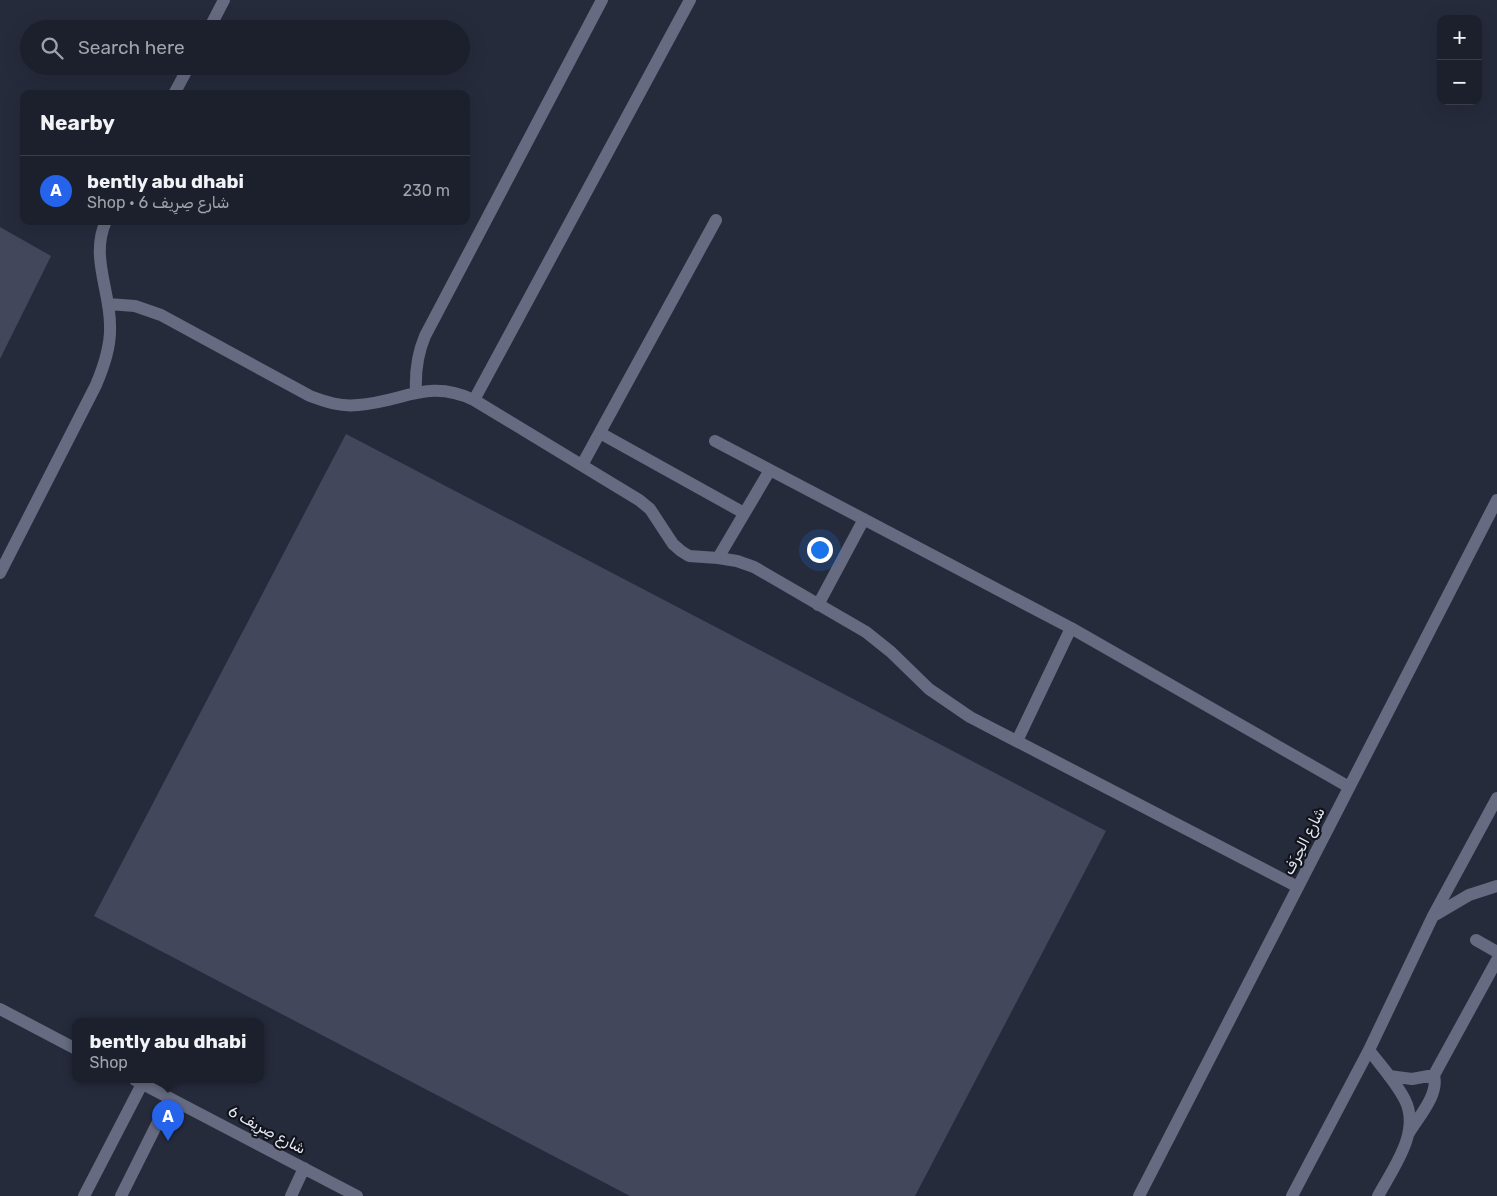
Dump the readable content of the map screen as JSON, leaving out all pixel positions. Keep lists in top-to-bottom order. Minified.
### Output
{"streets":{"street":["شارع الحِرَف","شارع صِرِيف 6"]},"page":{"map_buttons":["+","−"],"search":"Search here","heading":"Nearby","list":[{"mark":"A","name":"bently abu dhabi","note":"Shop · شارع صِرِيف 6","value":"230 m"}],"popup":["bently abu dhabi","Shop"],"pins":"A"}}
